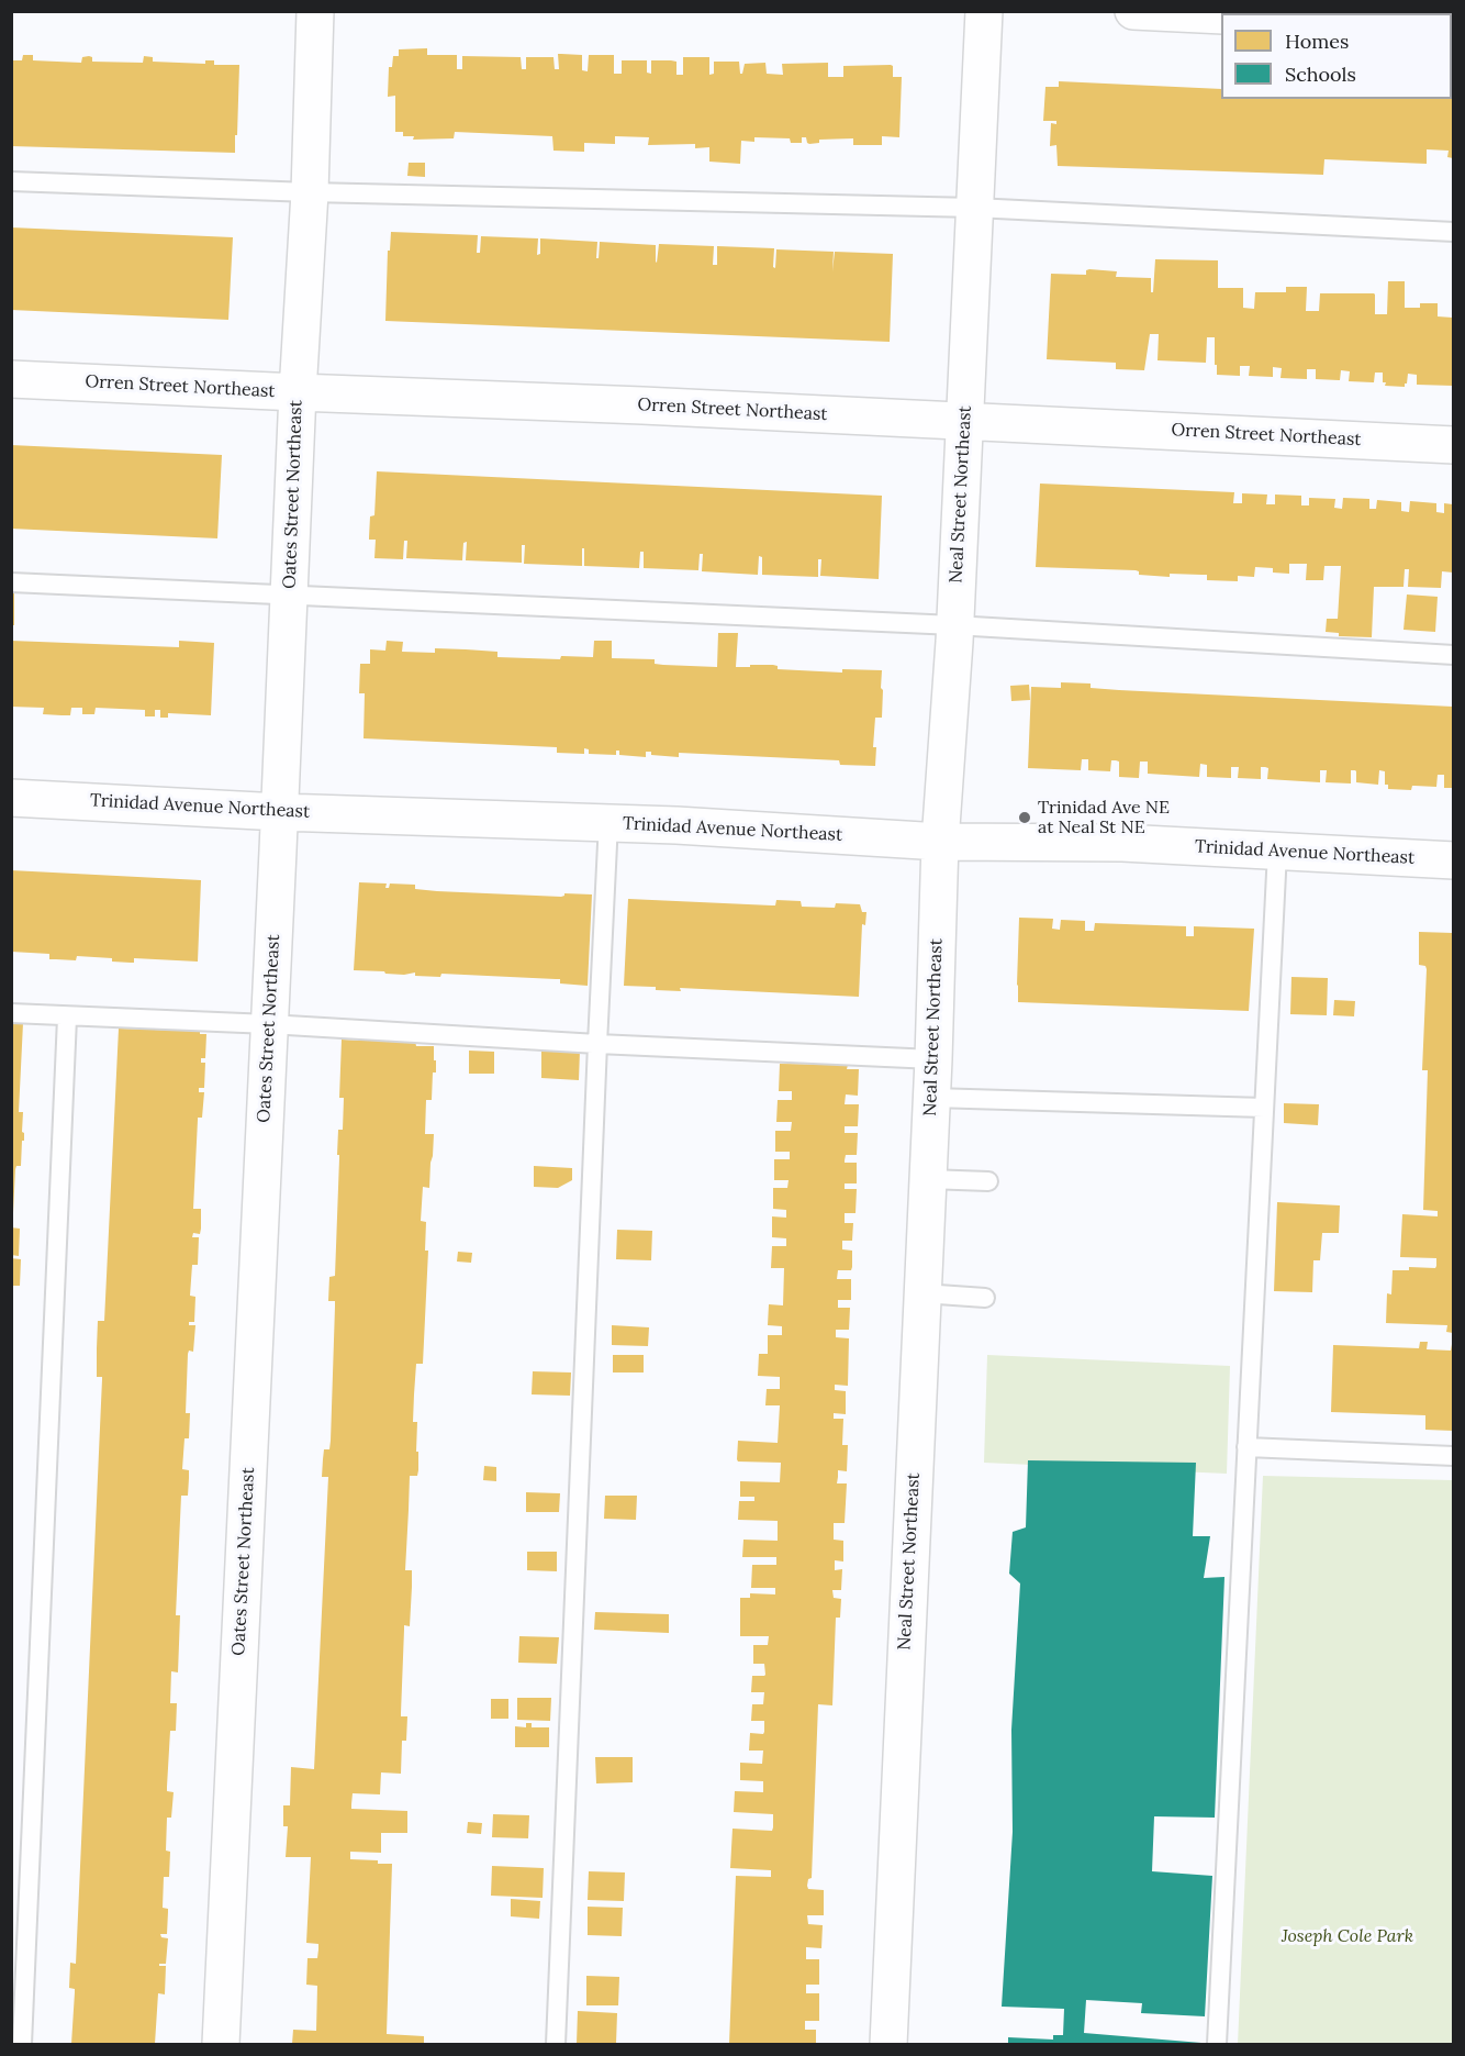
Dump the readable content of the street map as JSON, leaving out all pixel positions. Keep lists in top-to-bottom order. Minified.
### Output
{"streets":{"street":["Orren Street Northeast","Oates Street Northeast","Neal Street Northeast","Trinidad Avenue Northeast"]},"crossings":[["Orren Street Northeast","Oates Street Northeast"],["Orren Street Northeast","Neal Street Northeast"],["Oates Street Northeast","Trinidad Avenue Northeast"],["Neal Street Northeast","Trinidad Avenue Northeast"]],"parks":["Joseph Cole Park"],"places":["Trinidad Ave NE at Neal St NE"],"legend":["Homes","Schools"]}
